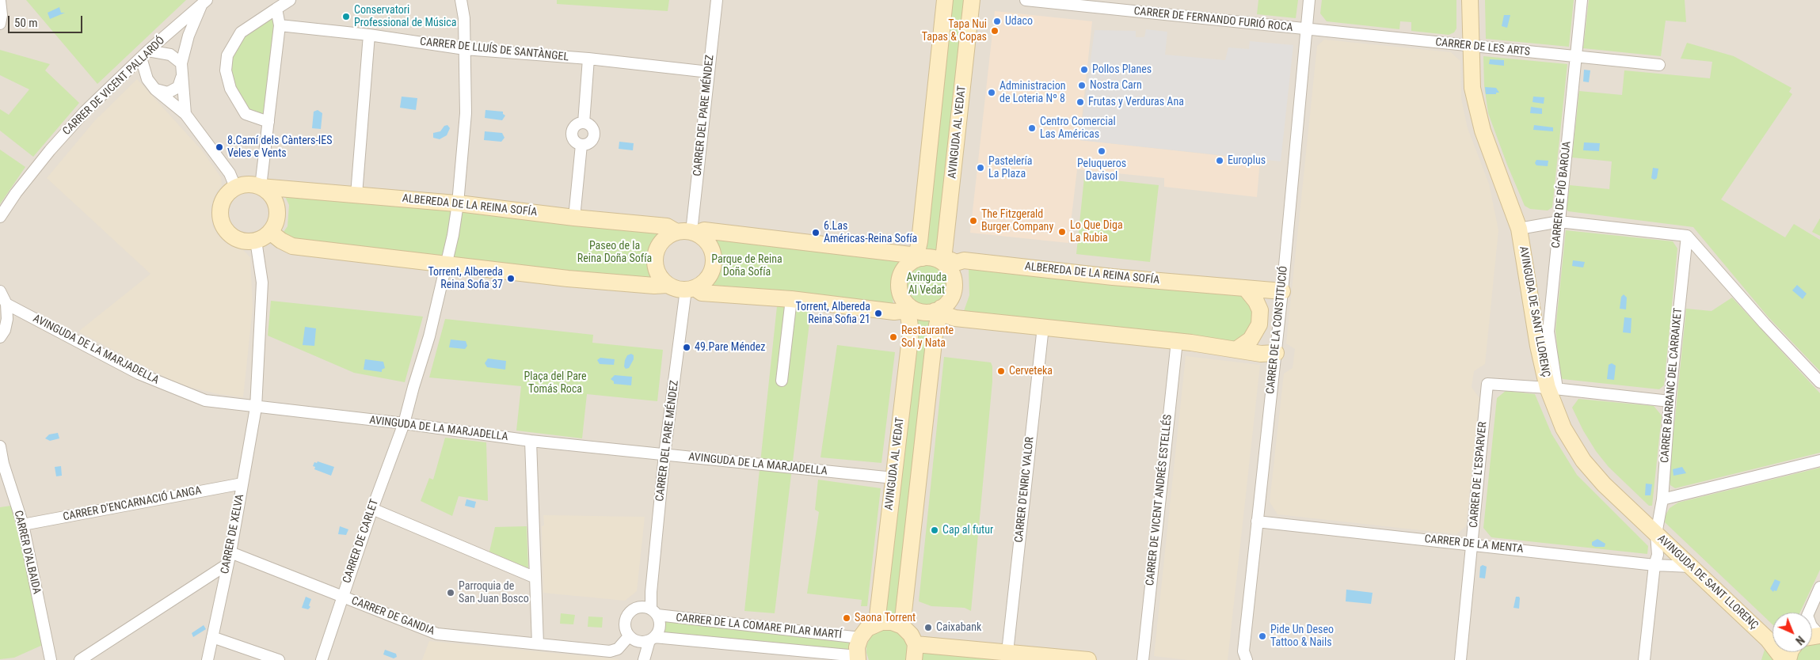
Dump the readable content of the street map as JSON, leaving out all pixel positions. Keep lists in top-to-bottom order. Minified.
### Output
{"streets":{"street":["CARRER DE FERNANDO FURIÓ ROCA","CARRER DE LES ARTS","CARRER DE LLUÍS DE SANTÀNGEL","CARRER DE VICENT PALLARDÓ","CARRER DEL PARE MÉNDEZ","AVINGUDA AL VEDAT","CARRER DE PÍO BAROJA","ALBEREDA DE LA REINA SOFÍA","AVINGUDA DE SANT LLORENÇ","CARRER DE LA CONSTITUCIÓ","AVINGUDA DE LA MARJADELLA","CARRER BARRANC DEL CARRAIXET","CARRER DE L'ESPARVER","CARRER D'ENRIC VALOR","CARRER DE VICENT ANDRÉS ESTELLÉS","CARRER D'ENCARNACIÓ LANGA","CARRER DE XELVA","CARRER DE CARLET","CARRER DE LA MENTA","CARRER D'ALBAIDA","CARRER DE GANDIA","CARRER DE LA COMARE PILAR MARTÍ"]},"crossings":[["CARRER DE FERNANDO FURIÓ ROCA","CARRER DE LES ARTS"],["CARRER DE FERNANDO FURIÓ ROCA","CARRER DE LA CONSTITUCIÓ"],["CARRER DE LES ARTS","CARRER DE PÍO BAROJA"],["CARRER DE LES ARTS","AVINGUDA DE SANT LLORENÇ"],["CARRER DE LES ARTS","CARRER DE LA CONSTITUCIÓ"],["CARRER DE LLUÍS DE SANTÀNGEL","CARRER DEL PARE MÉNDEZ"],["CARRER DE LLUÍS DE SANTÀNGEL","CARRER DE CARLET"],["CARRER DEL PARE MÉNDEZ","ALBEREDA DE LA REINA SOFÍA"],["CARRER DEL PARE MÉNDEZ","AVINGUDA DE LA MARJADELLA"],["CARRER DEL PARE MÉNDEZ","CARRER DE GANDIA"],["CARRER DEL PARE MÉNDEZ","CARRER DE LA COMARE PILAR MARTÍ"],["AVINGUDA AL VEDAT","ALBEREDA DE LA REINA SOFÍA"],["AVINGUDA AL VEDAT","AVINGUDA DE LA MARJADELLA"],["CARRER DE PÍO BAROJA","AVINGUDA DE SANT LLORENÇ"],["CARRER DE PÍO BAROJA","CARRER DE L'ESPARVER"],["ALBEREDA DE LA REINA SOFÍA","CARRER DE LA CONSTITUCIÓ"],["ALBEREDA DE LA REINA SOFÍA","CARRER DE XELVA"],["ALBEREDA DE LA REINA SOFÍA","CARRER DE CARLET"],["AVINGUDA DE SANT LLORENÇ","CARRER BARRANC DEL CARRAIXET"],["AVINGUDA DE SANT LLORENÇ","CARRER DE L'ESPARVER"],["AVINGUDA DE SANT LLORENÇ","CARRER DE LA MENTA"],["CARRER DE LA CONSTITUCIÓ","CARRER DE LA MENTA"],["AVINGUDA DE LA MARJADELLA","CARRER DE XELVA"],["AVINGUDA DE LA MARJADELLA","CARRER DE CARLET"],["CARRER BARRANC DEL CARRAIXET","CARRER DE LA MENTA"],["CARRER DE L'ESPARVER","CARRER DE LA MENTA"],["CARRER D'ENCARNACIÓ LANGA","CARRER DE XELVA"],["CARRER D'ENCARNACIÓ LANGA","CARRER D'ALBAIDA"],["CARRER DE XELVA","CARRER DE GANDIA"],["CARRER DE CARLET","CARRER DE GANDIA"],["CARRER DE GANDIA","CARRER DE LA COMARE PILAR MARTÍ"]],"parks":["Paseo de la Reina Doña Sofía","Parque de Reina Doña Sofía","Avinguda Al Vedat","Plaça del Pare Tomás Roca"],"places":["Conservatori Professional de Música","Udaco","Tapa Nui Tapas & Copas","Pollos Planes","Nostra Carn","Administracion de Loteria Nº 8","Frutas y Verduras Ana","Centro Comercial Las Américas","8.Camí dels Cànters-IES Veles e Vents","Peluqueros Davisol","Europlus","Pastelería La Plaza","The Fitzgerald Burger Company","Lo Que Diga La Rubia","6.Las Américas-Reina Sofía","Torrent, Albereda Reina Sofia 37","Torrent, Albereda Reina Sofia 21","Restaurante Sol y Nata","49.Pare Méndez","Cerveteka","Cap al futur","Parroquia de San Juan Bosco","Saona Torrent","Caixabank","Pide Un Deseo Tattoo & Nails"],"scale_bar":"50 m","north":"bottom right"}
